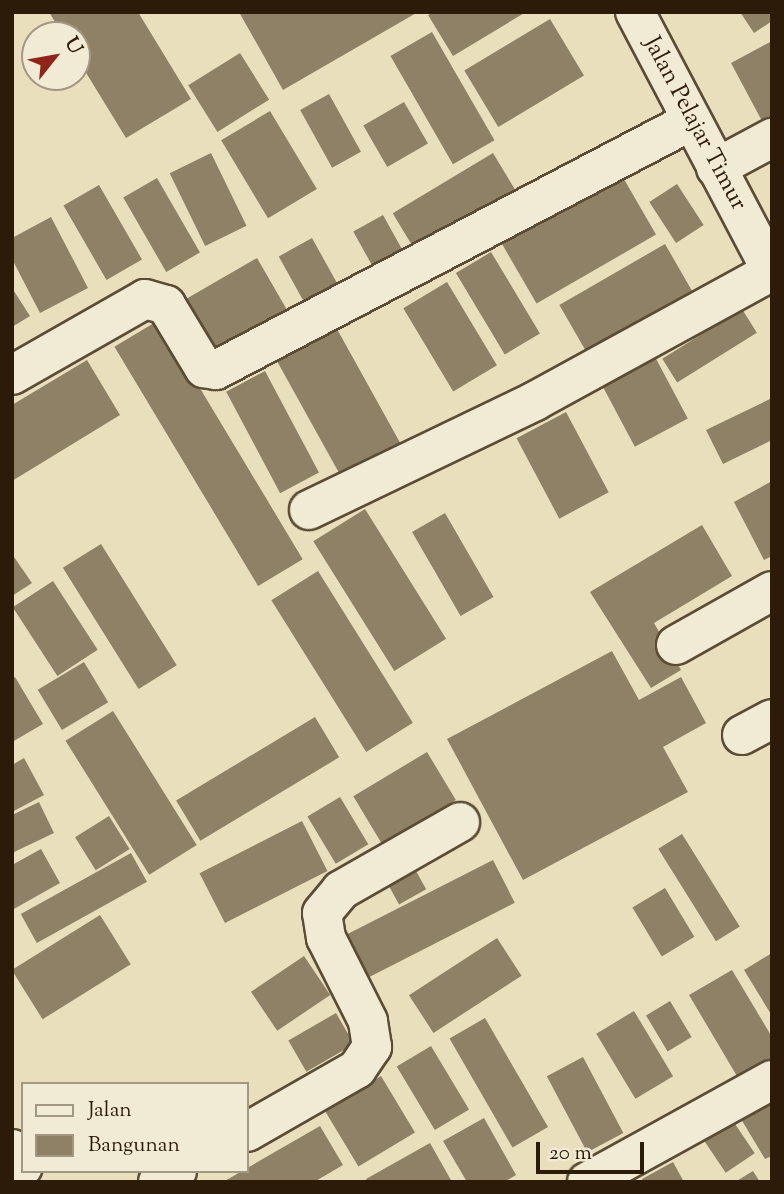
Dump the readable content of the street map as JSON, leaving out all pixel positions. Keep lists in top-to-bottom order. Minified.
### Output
{"streets":{"street":["Jalan Pelajar Timur"]},"legend":["Jalan","Bangunan"],"scale_bar":"20 m","north":"top right"}
